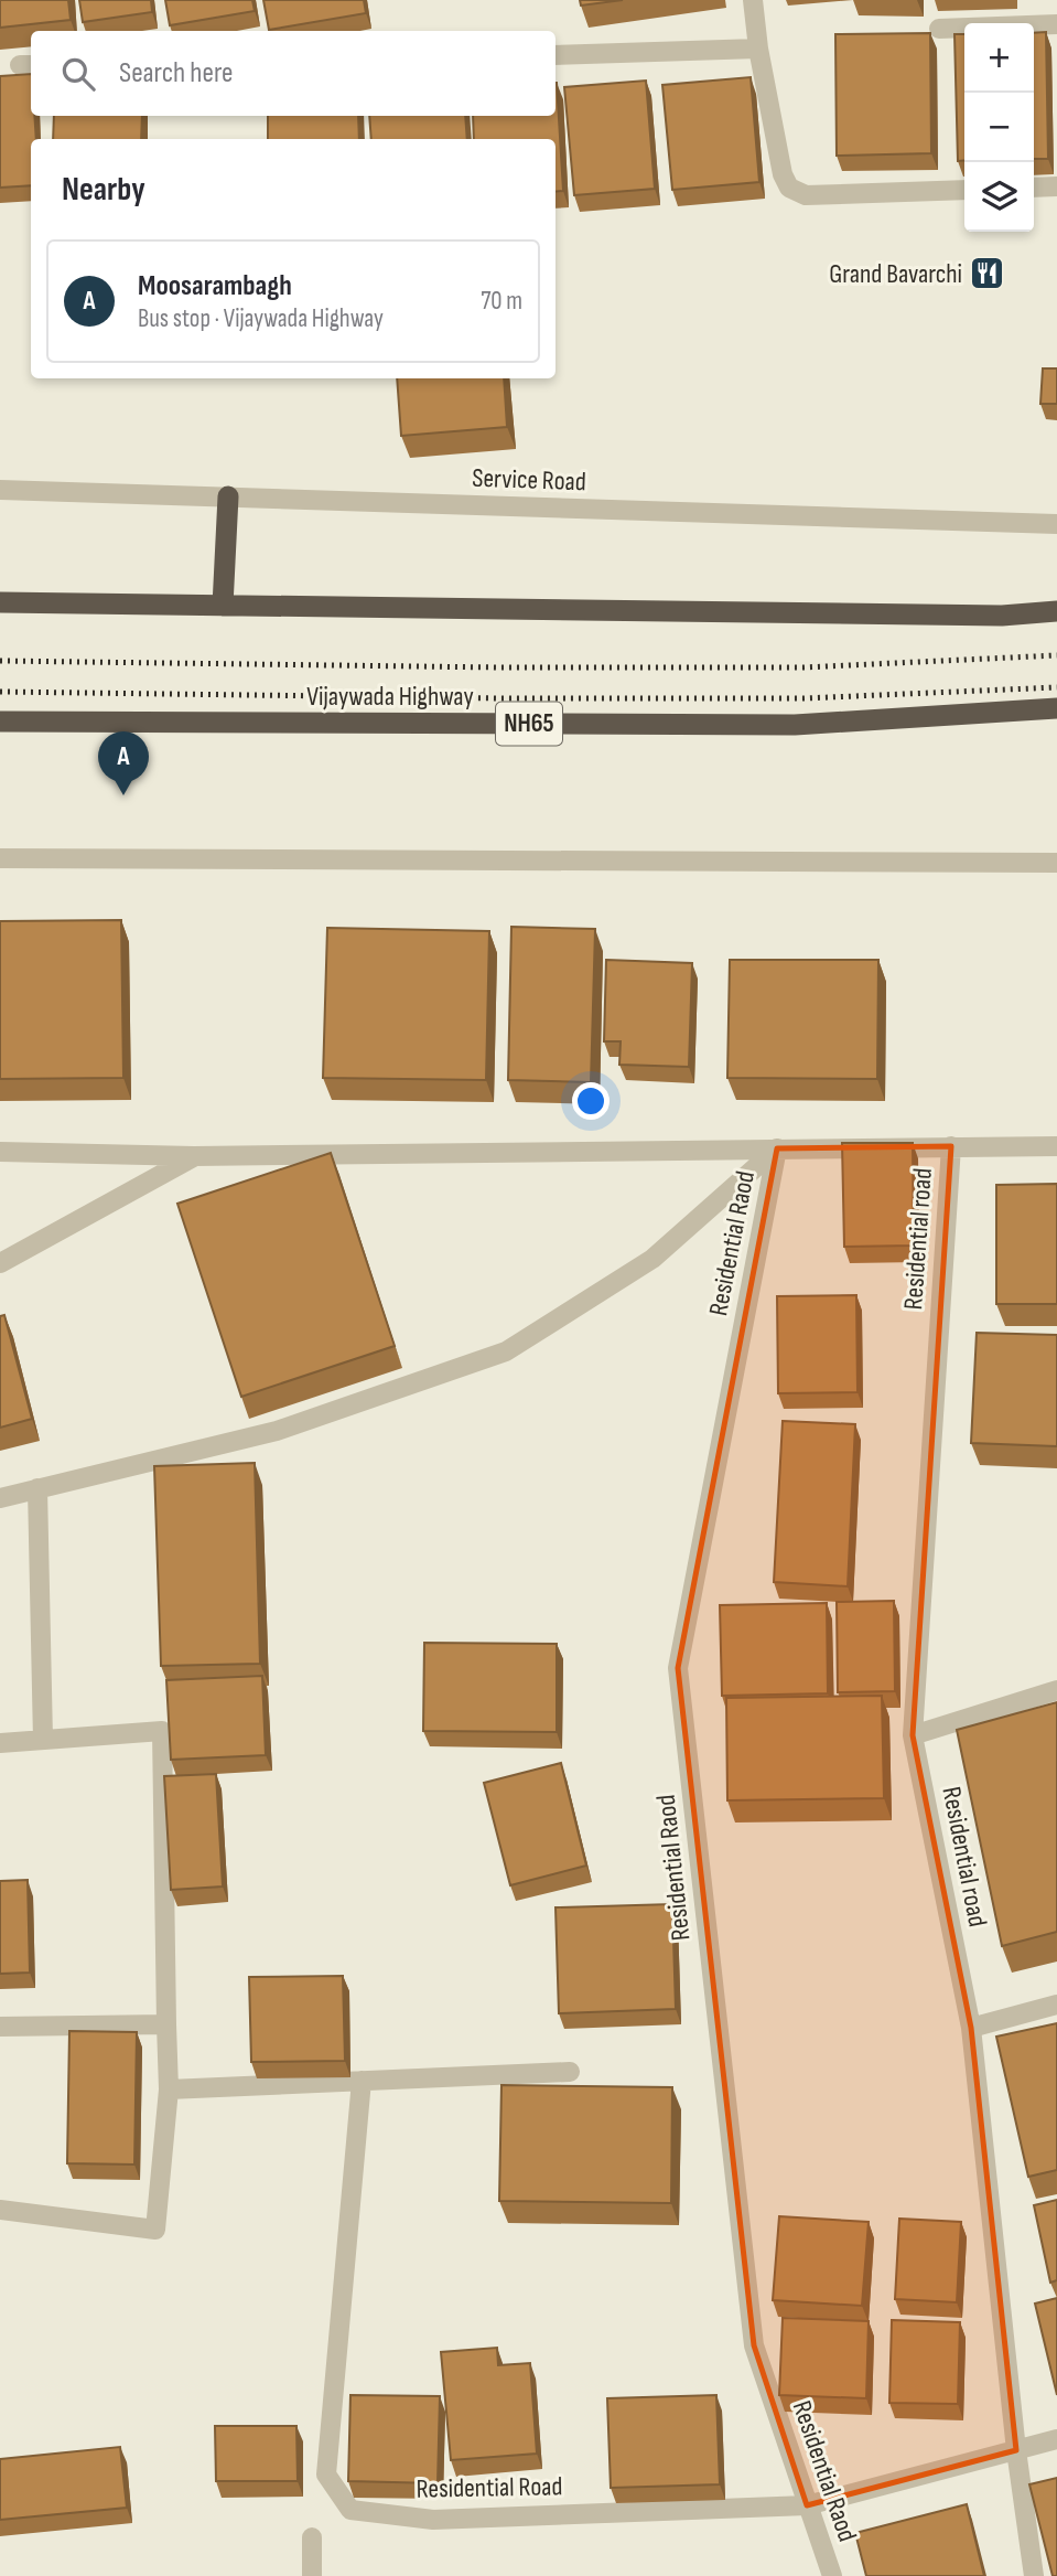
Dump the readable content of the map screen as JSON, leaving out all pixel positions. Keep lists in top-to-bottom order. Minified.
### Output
{"streets":{"highway":["Vijaywada Highway","NH65"],"street":["Service Road","Residential road","Residential Raod","Residential Road"]},"crossings":[["Residential road","Residential Road"],["Residential Raod","Residential Road"]],"places":{"restaurant":["Grand Bavarchi"]},"page":{"map_buttons":["+","−"],"search":"Search here","heading":"Nearby","list":[{"mark":"A","name":"Moosarambagh","note":"Bus stop · Vijaywada Highway","value":"70 m"}],"pins":"A"}}
